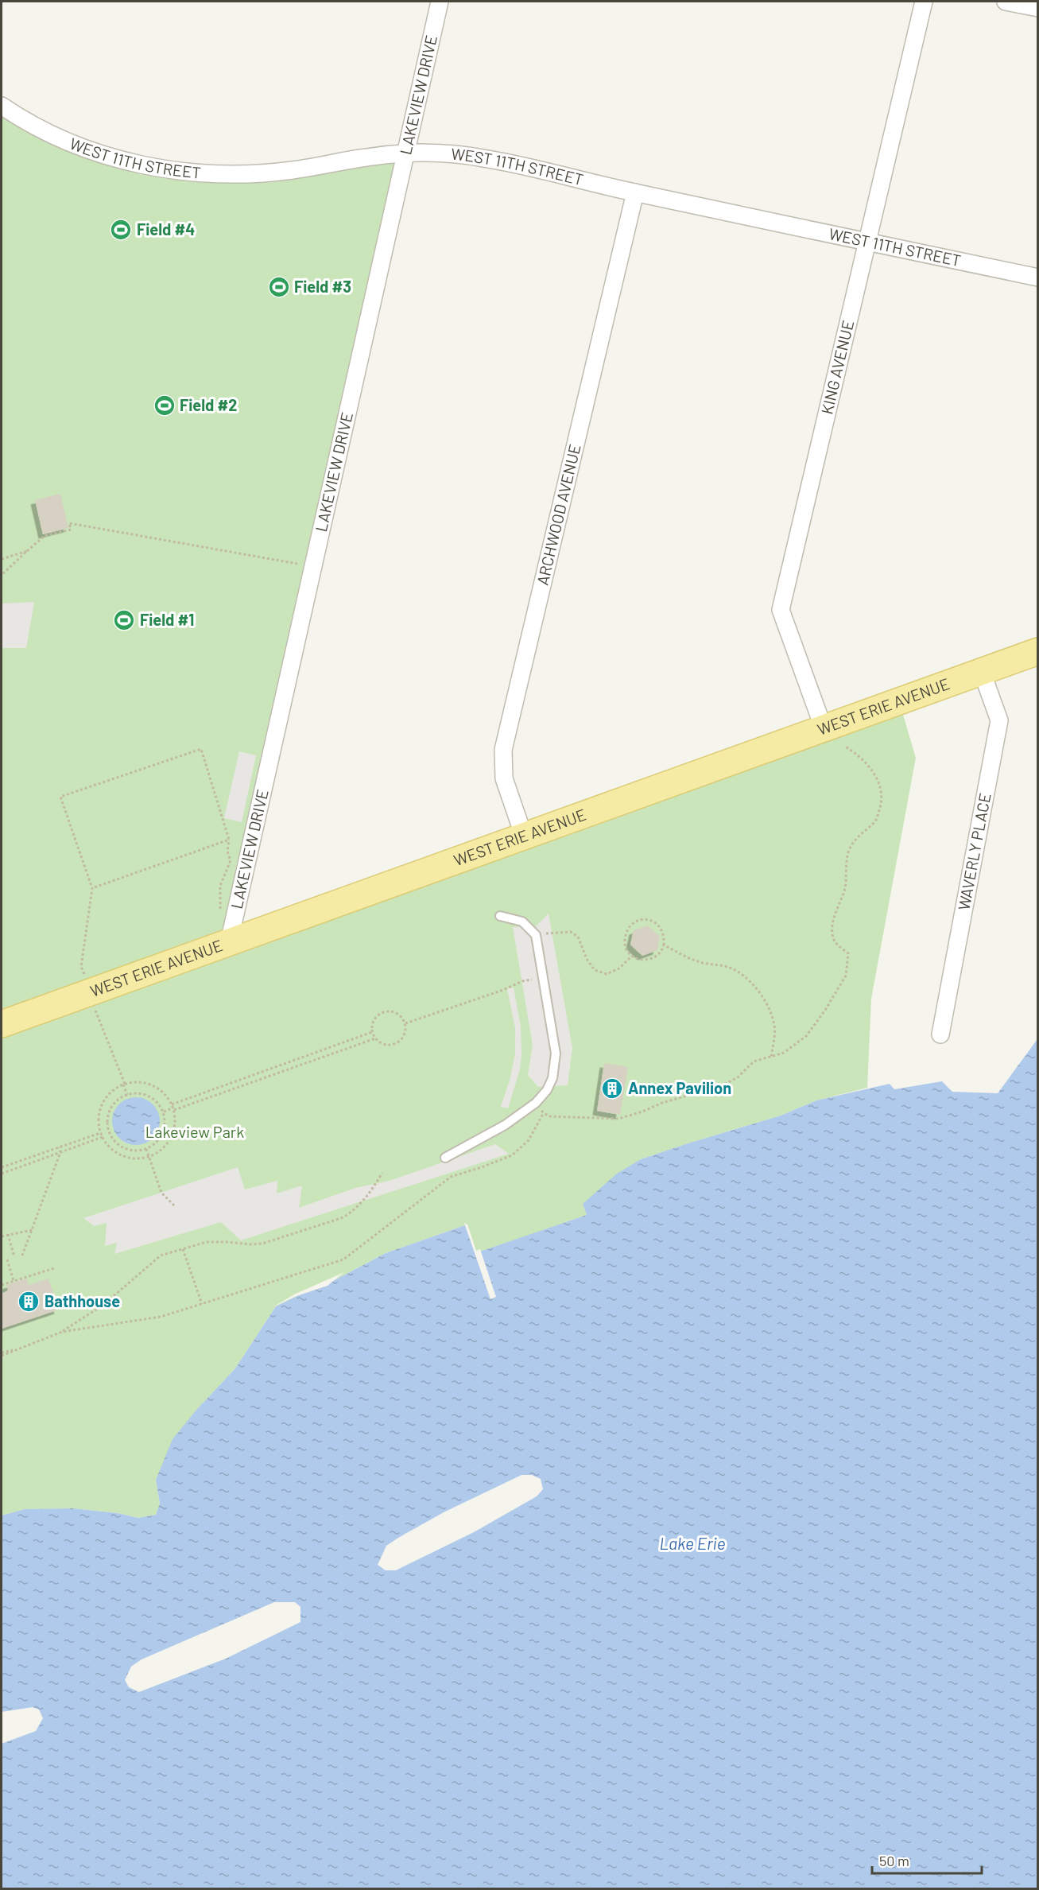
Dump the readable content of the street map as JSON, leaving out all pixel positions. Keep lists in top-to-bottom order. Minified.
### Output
{"streets":{"main road":["WEST ERIE AVENUE"],"street":["LAKEVIEW DRIVE","WEST 11TH STREET","KING AVENUE","ARCHWOOD AVENUE","WAVERLY PLACE"]},"crossings":[["LAKEVIEW DRIVE","WEST 11TH STREET"],["LAKEVIEW DRIVE","WEST ERIE AVENUE"],["WEST 11TH STREET","KING AVENUE"],["WEST 11TH STREET","ARCHWOOD AVENUE"],["KING AVENUE","WEST ERIE AVENUE"],["ARCHWOOD AVENUE","WEST ERIE AVENUE"],["WEST ERIE AVENUE","WAVERLY PLACE"]],"water":["Lake Erie"],"parks":["Lakeview Park"],"places":{"sports":["Field #4","Field #3","Field #2","Field #1"],"building":["Annex Pavilion","Bathhouse"]},"scale_bar":"50 m"}
